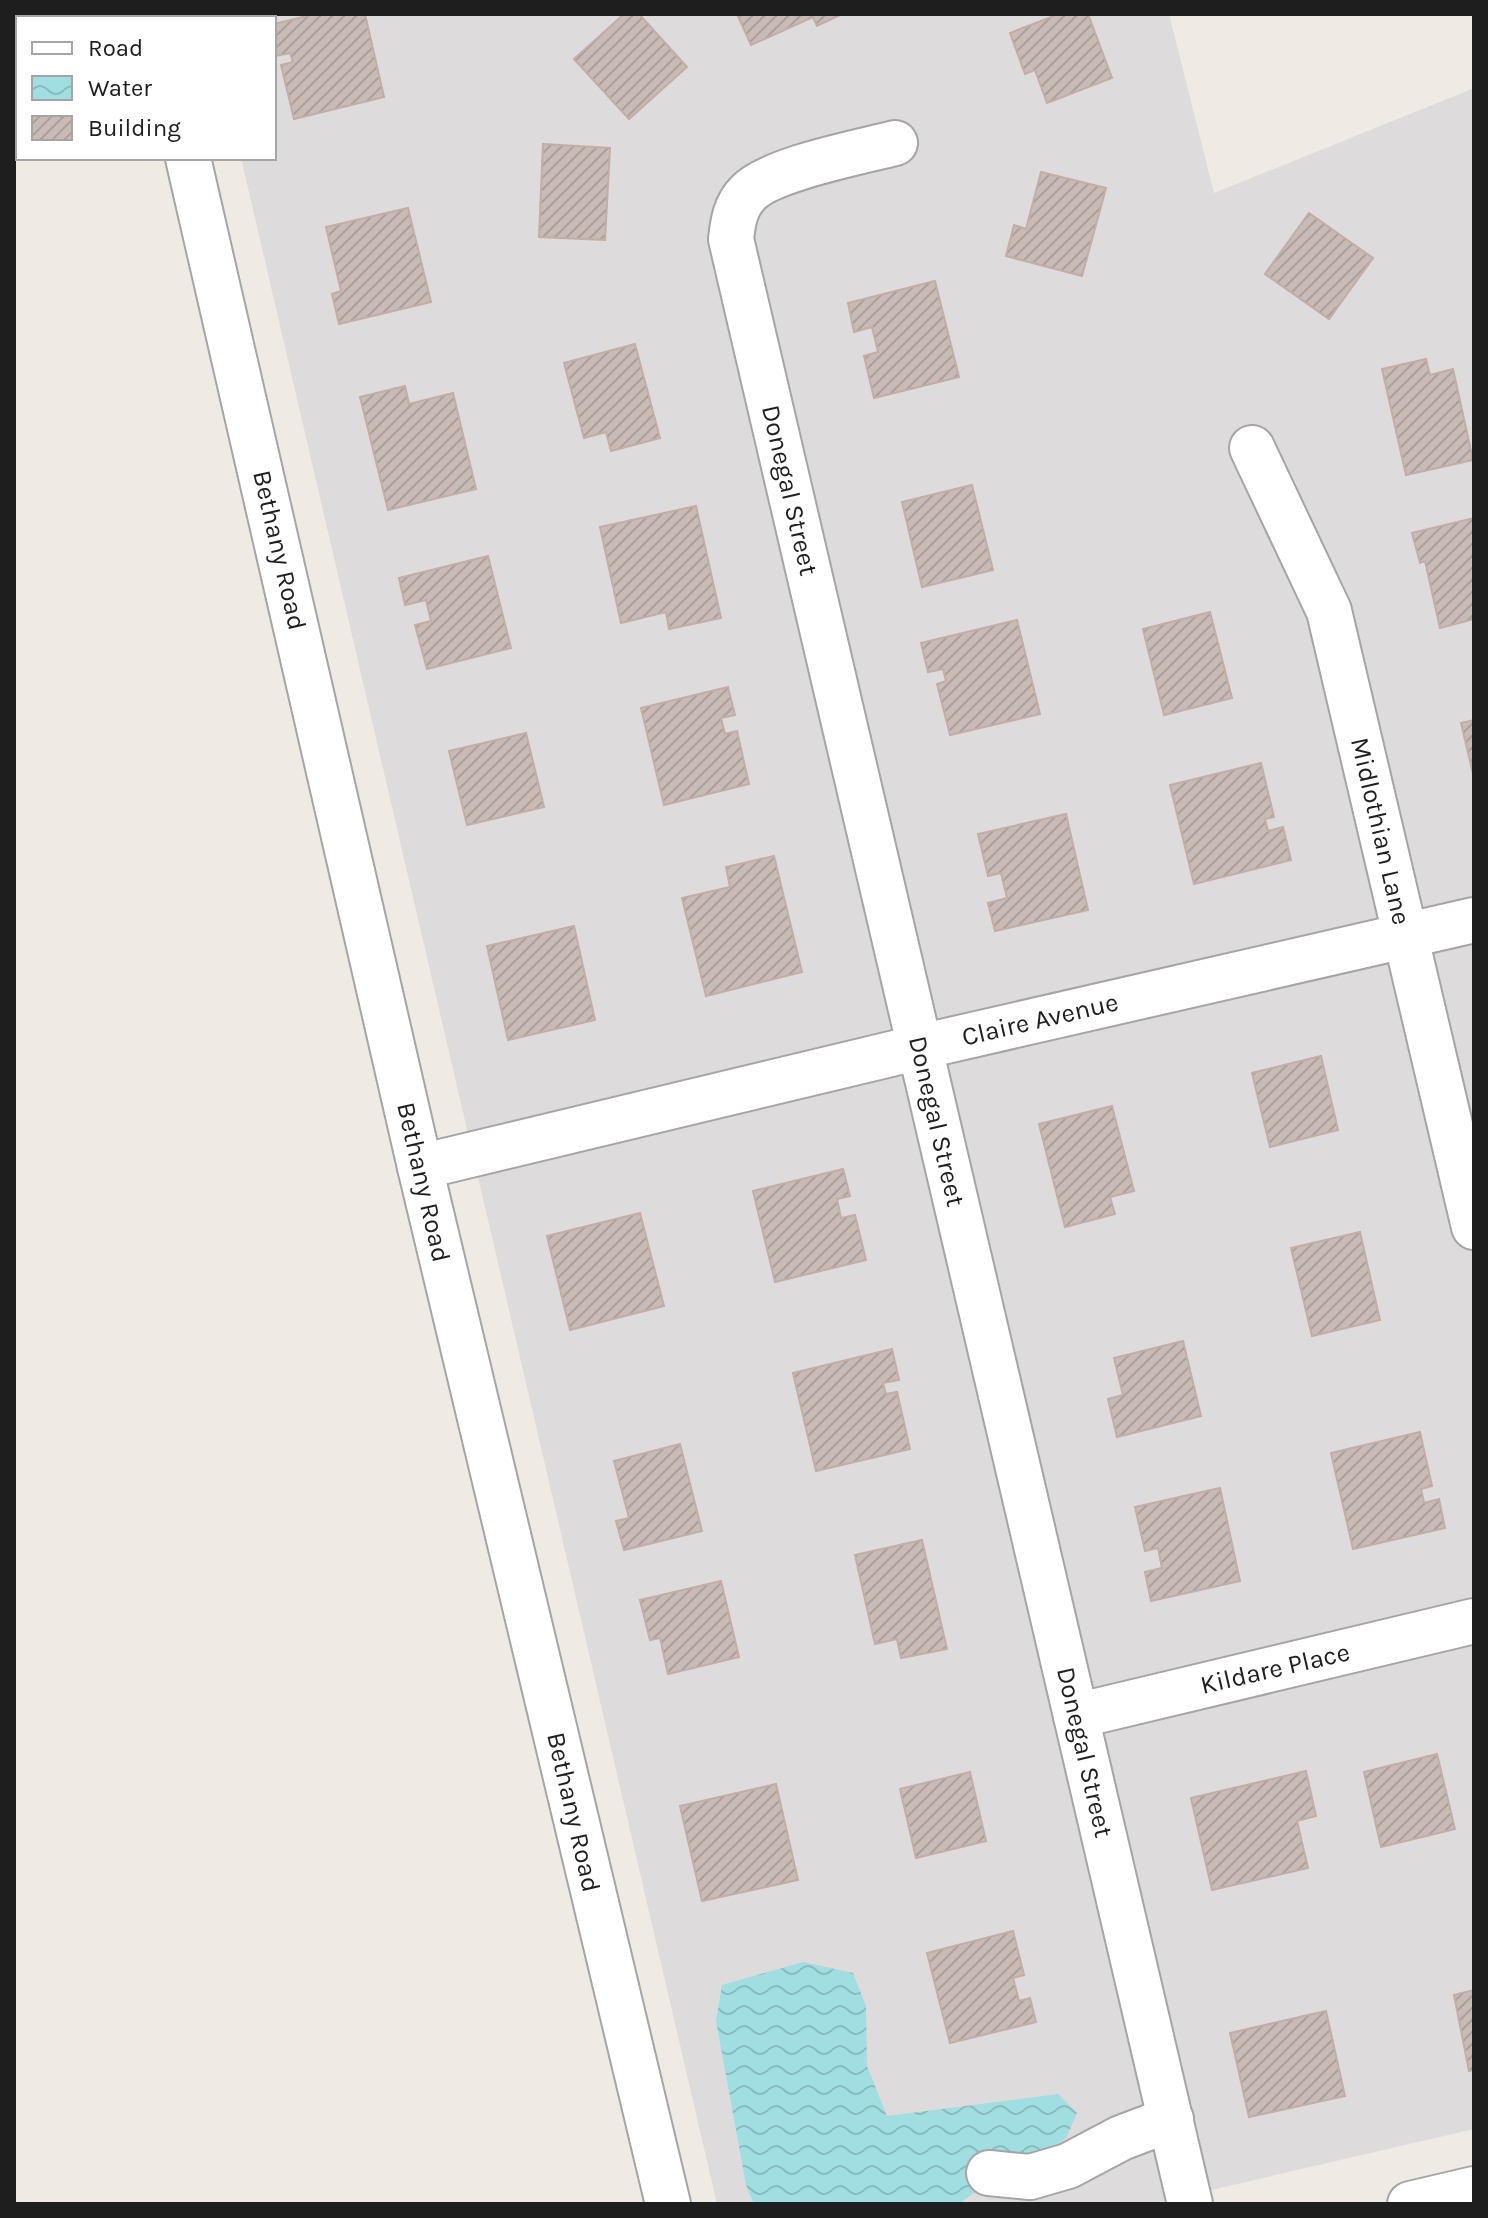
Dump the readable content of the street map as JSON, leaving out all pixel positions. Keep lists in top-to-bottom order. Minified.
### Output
{"streets":{"street":["Donegal Street","Bethany Road","Midlothian Lane","Claire Avenue","Kildare Place"]},"crossings":[["Donegal Street","Claire Avenue"],["Donegal Street","Kildare Place"],["Bethany Road","Claire Avenue"],["Midlothian Lane","Claire Avenue"]],"legend":["Road","Water","Building"]}
